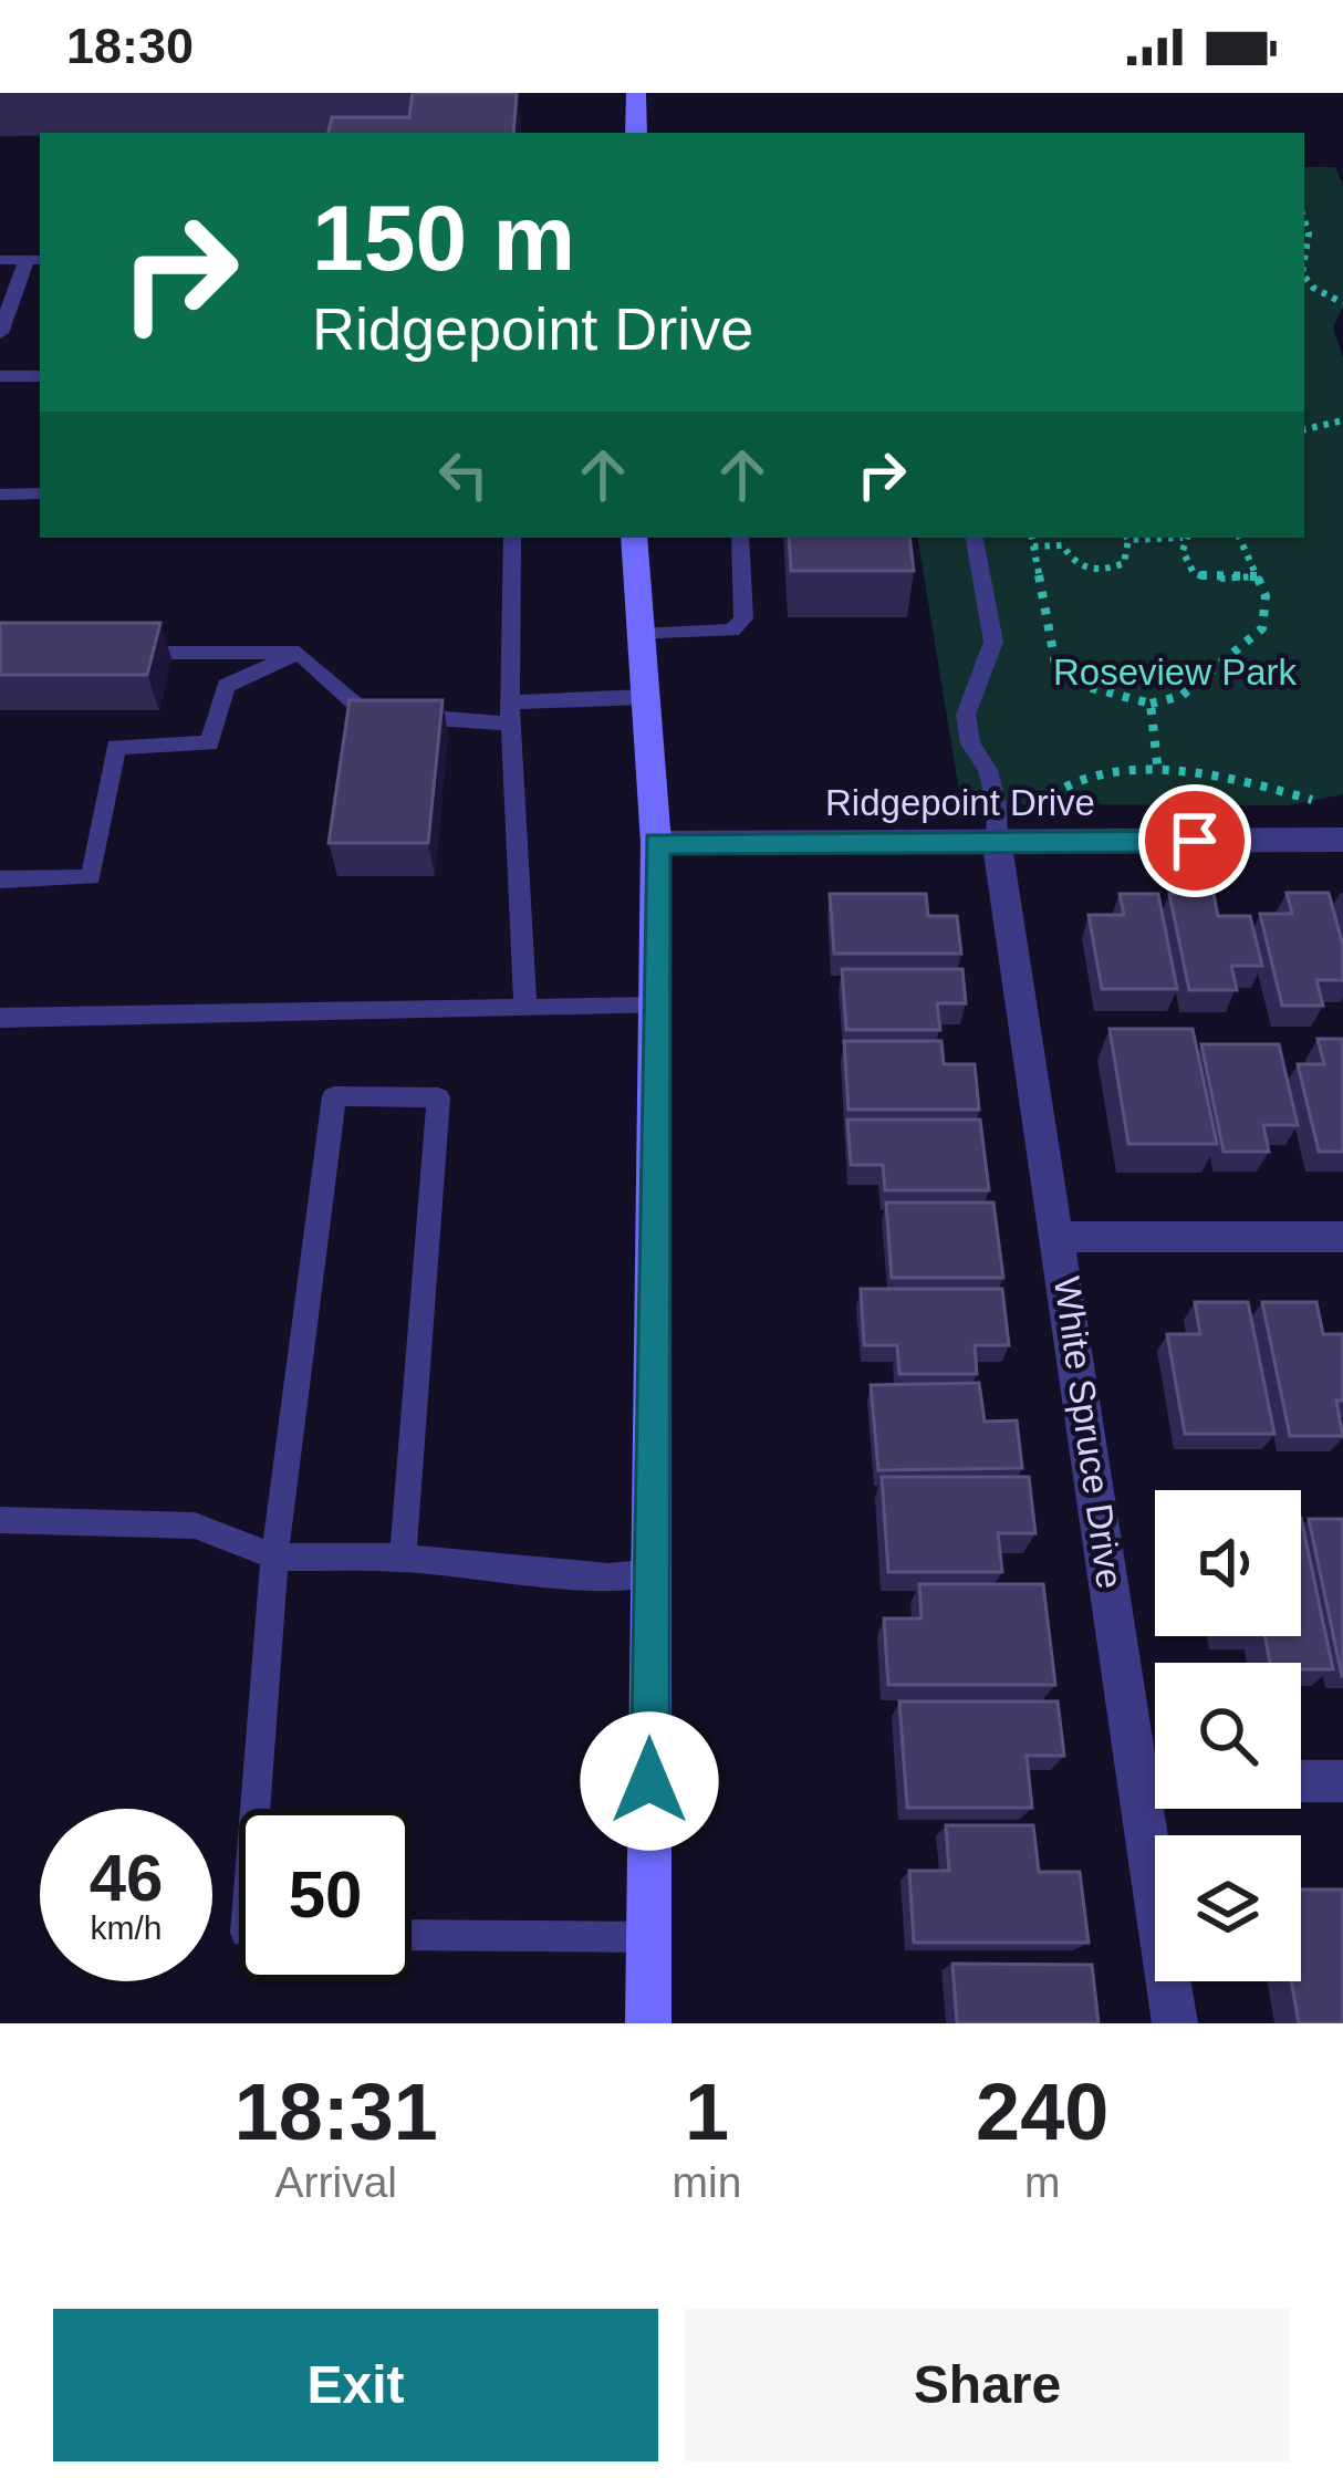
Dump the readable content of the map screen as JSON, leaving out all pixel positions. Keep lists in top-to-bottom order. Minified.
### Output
{"streets":{"street":["Ridgepoint Drive","White Spruce Drive"]},"crossings":[["Ridgepoint Drive","White Spruce Drive"]],"parks":["Roseview Park"],"page":{"status":"18:30","turn":["150 m","Ridgepoint Drive"],"speed":"46 km/h","limit":"50","eta":["18:31","Arrival","1","min","240","m"],"buttons":["Exit","Share"]}}
